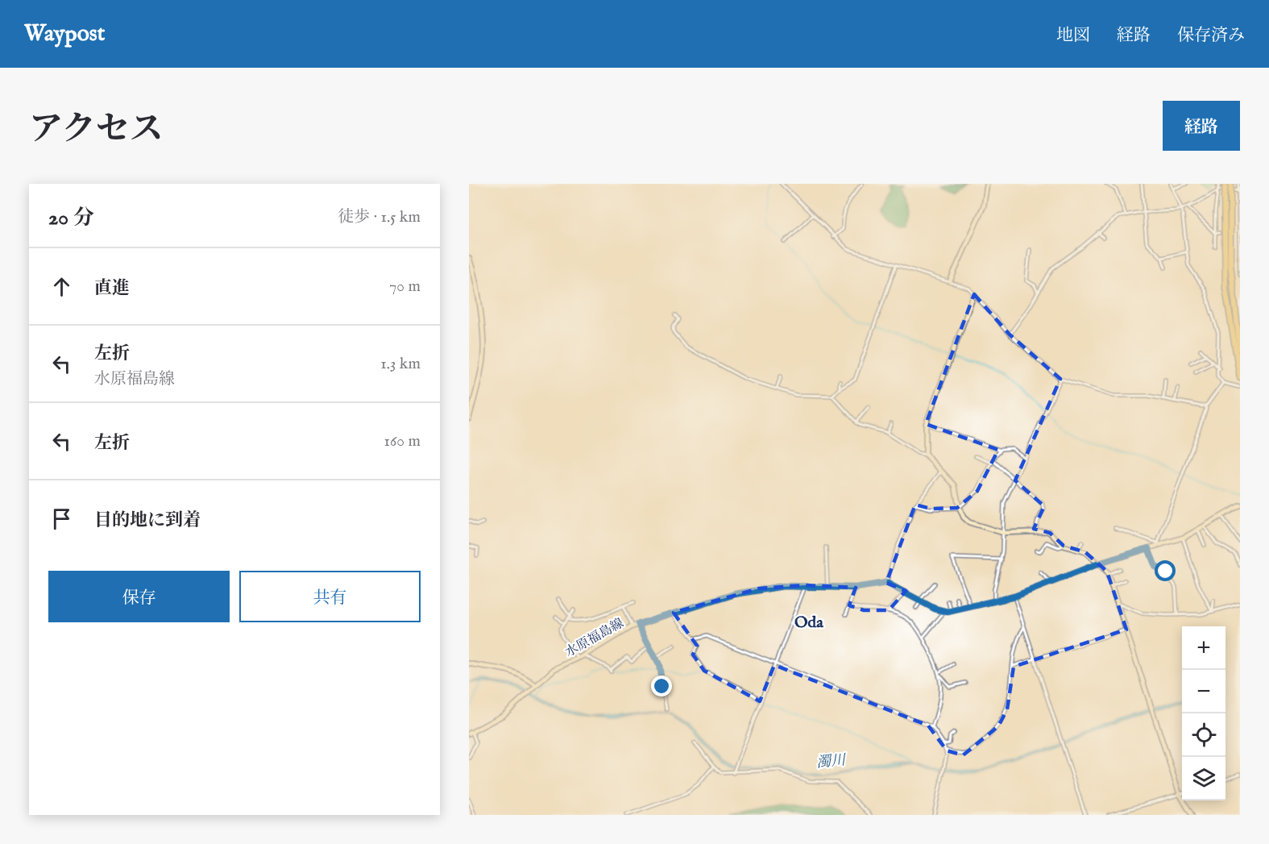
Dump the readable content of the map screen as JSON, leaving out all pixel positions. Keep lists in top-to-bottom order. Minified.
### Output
{"streets":{"street":["水原福島線"]},"districts":["Oda"],"water":["濁川"],"page":{"header":"Waypost","nav":["地図","経路","保存済み"],"title":"アクセス","buttons":["経路",["保存","共有"]],"heading":["20 分","徒歩 · 1.5 km"],"list":[["直進","70 m"],["左折","水原福島線","1.3 km"],["左折","160 m"],"目的地に到着"],"map_buttons":["+","−"]}}
